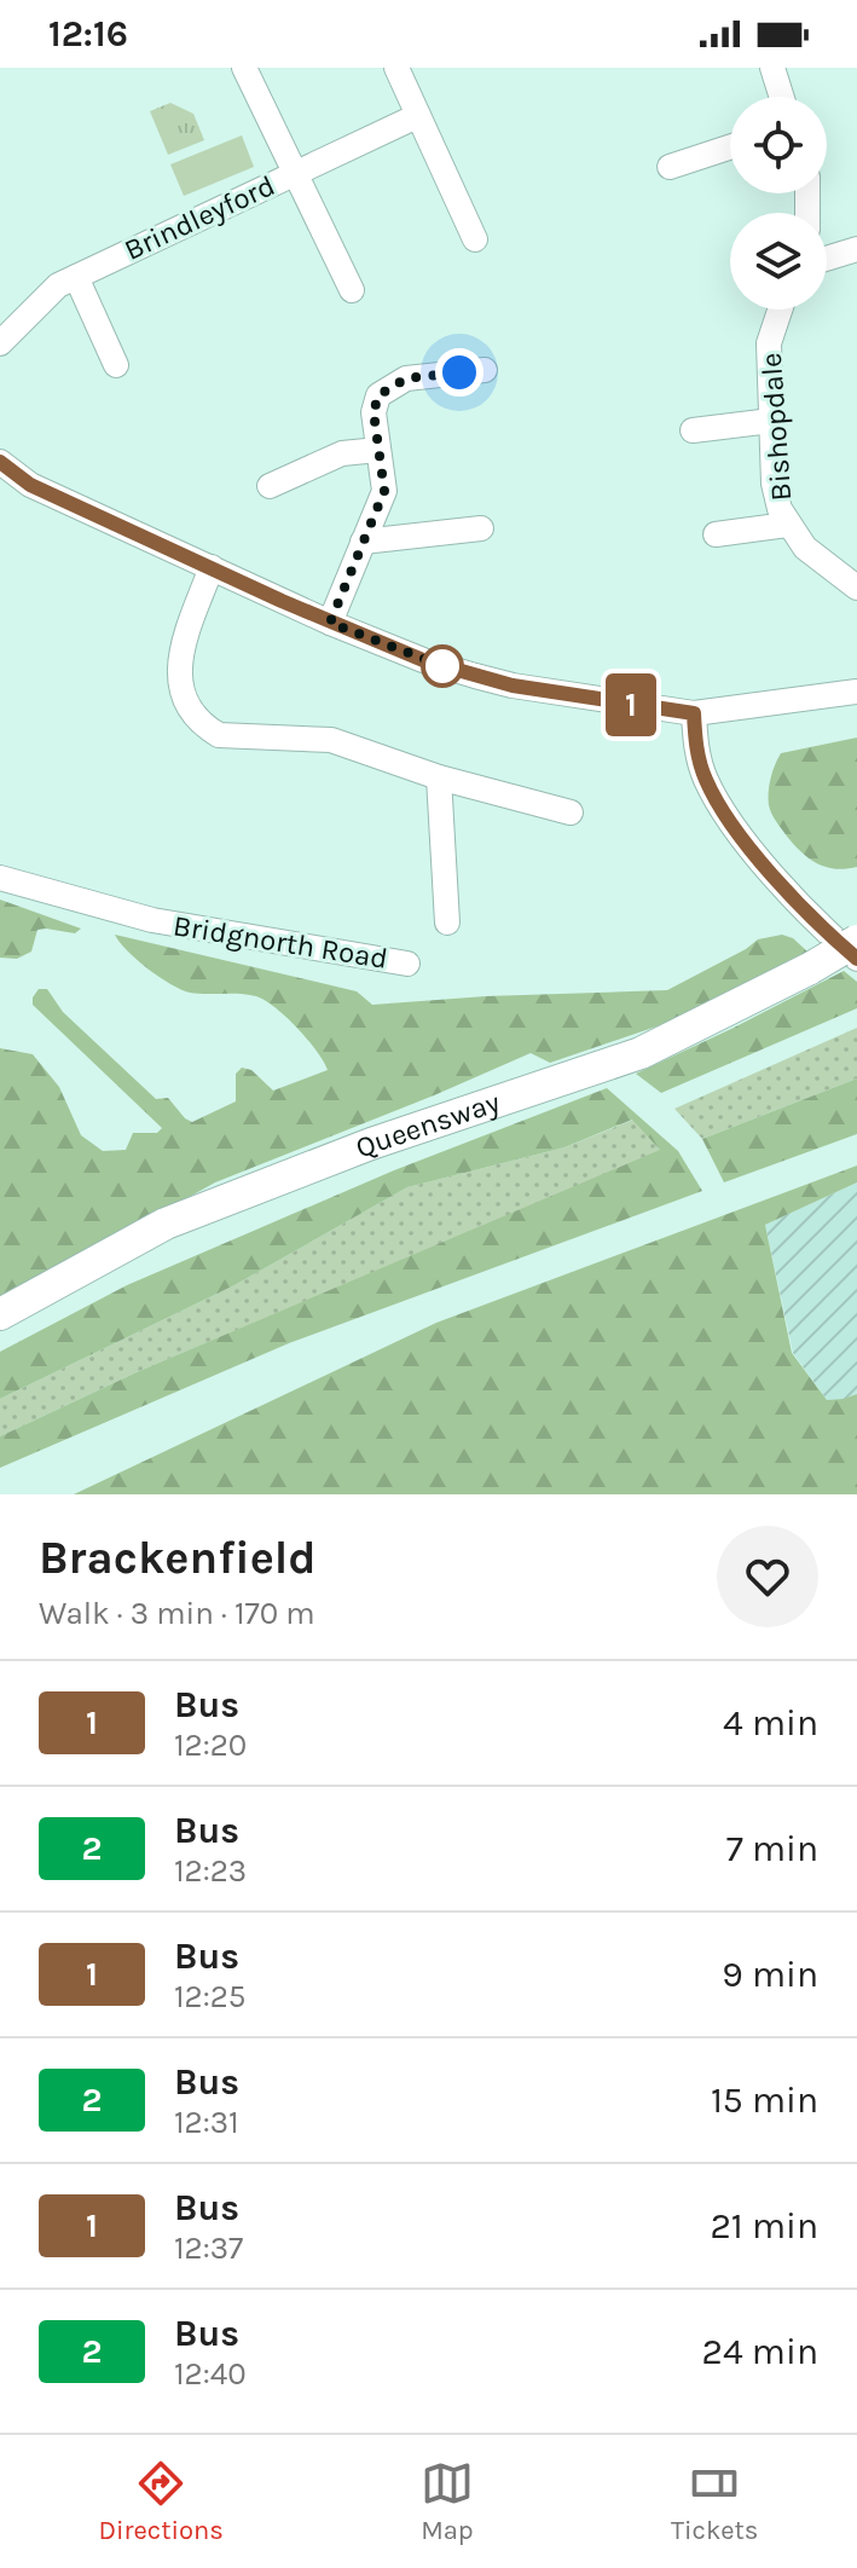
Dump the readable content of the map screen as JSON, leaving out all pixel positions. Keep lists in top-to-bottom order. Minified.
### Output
{"streets":{"main road":["Queensway"],"street":["Brindleyford","Bishopdale","Bridgnorth Road"]},"lines":["bus line 1"],"page":{"status":"12:16","on_map":"1","heading":["Brackenfield","Walk · 3 min · 170 m"],"list":[{"mark":"1","name":"Bus","note":"12:20","value":"4 min"},{"mark":"2","name":"Bus","note":"12:23","value":"7 min"},{"mark":"1","name":"Bus","note":"12:25","value":"9 min"},{"mark":"2","name":"Bus","note":"12:31","value":"15 min"},{"mark":"1","name":"Bus","note":"12:37","value":"21 min"},{"mark":"2","name":"Bus","note":"12:40","value":"24 min"}],"tabs":["Directions","Map","Tickets"]}}
